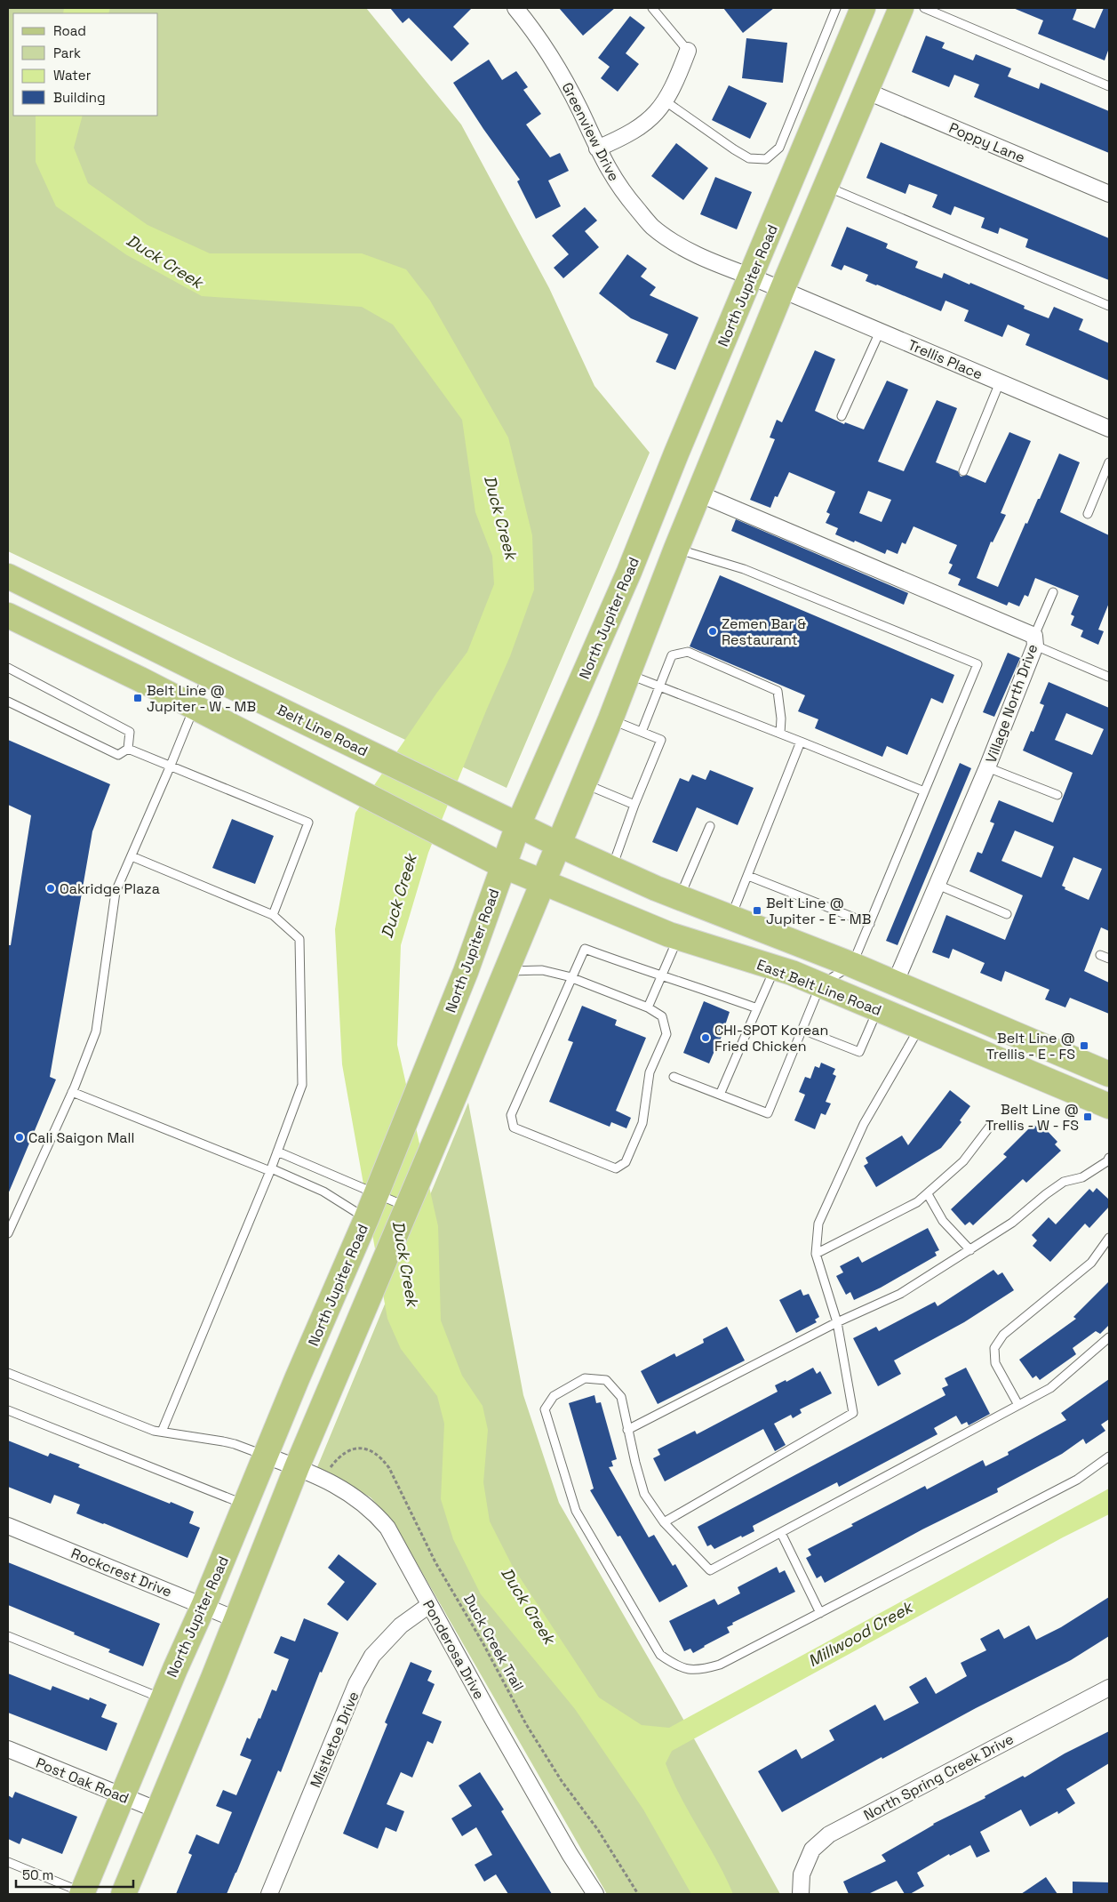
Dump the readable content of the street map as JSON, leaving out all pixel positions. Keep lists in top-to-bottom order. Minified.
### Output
{"streets":{"main road":["North Jupiter Road","Belt Line Road","East Belt Line Road"],"street":["Greenview Drive","Poppy Lane","Trellis Place","Village North Drive","Rockcrest Drive","Ponderosa Drive","Mistletoe Drive","North Spring Creek Drive","Post Oak Road"],"path":["Duck Creek Trail"]},"crossings":[["Greenview Drive","North Jupiter Road"],["Greenview Drive","Trellis Place"],["North Jupiter Road","Belt Line Road"],["North Jupiter Road","East Belt Line Road"],["North Jupiter Road","Rockcrest Drive"],["North Jupiter Road","Ponderosa Drive"],["North Jupiter Road","Post Oak Road"],["Duck Creek Trail","Ponderosa Drive"],["Ponderosa Drive","Mistletoe Drive"]],"water":["Duck Creek","Millwood Creek"],"places":{"other":["Zemen Bar & Restaurant","Oakridge Plaza","CHI-SPOT Korean Fried Chicken","Cali Saigon Mall"],"transit":["Belt Line @ Jupiter - W - MB","Belt Line @ Jupiter - E - MB","Belt Line @ Trellis - E - FS","Belt Line @ Trellis - W - FS"]},"legend":["Road","Park","Water","Building"],"scale_bar":"50 m"}
